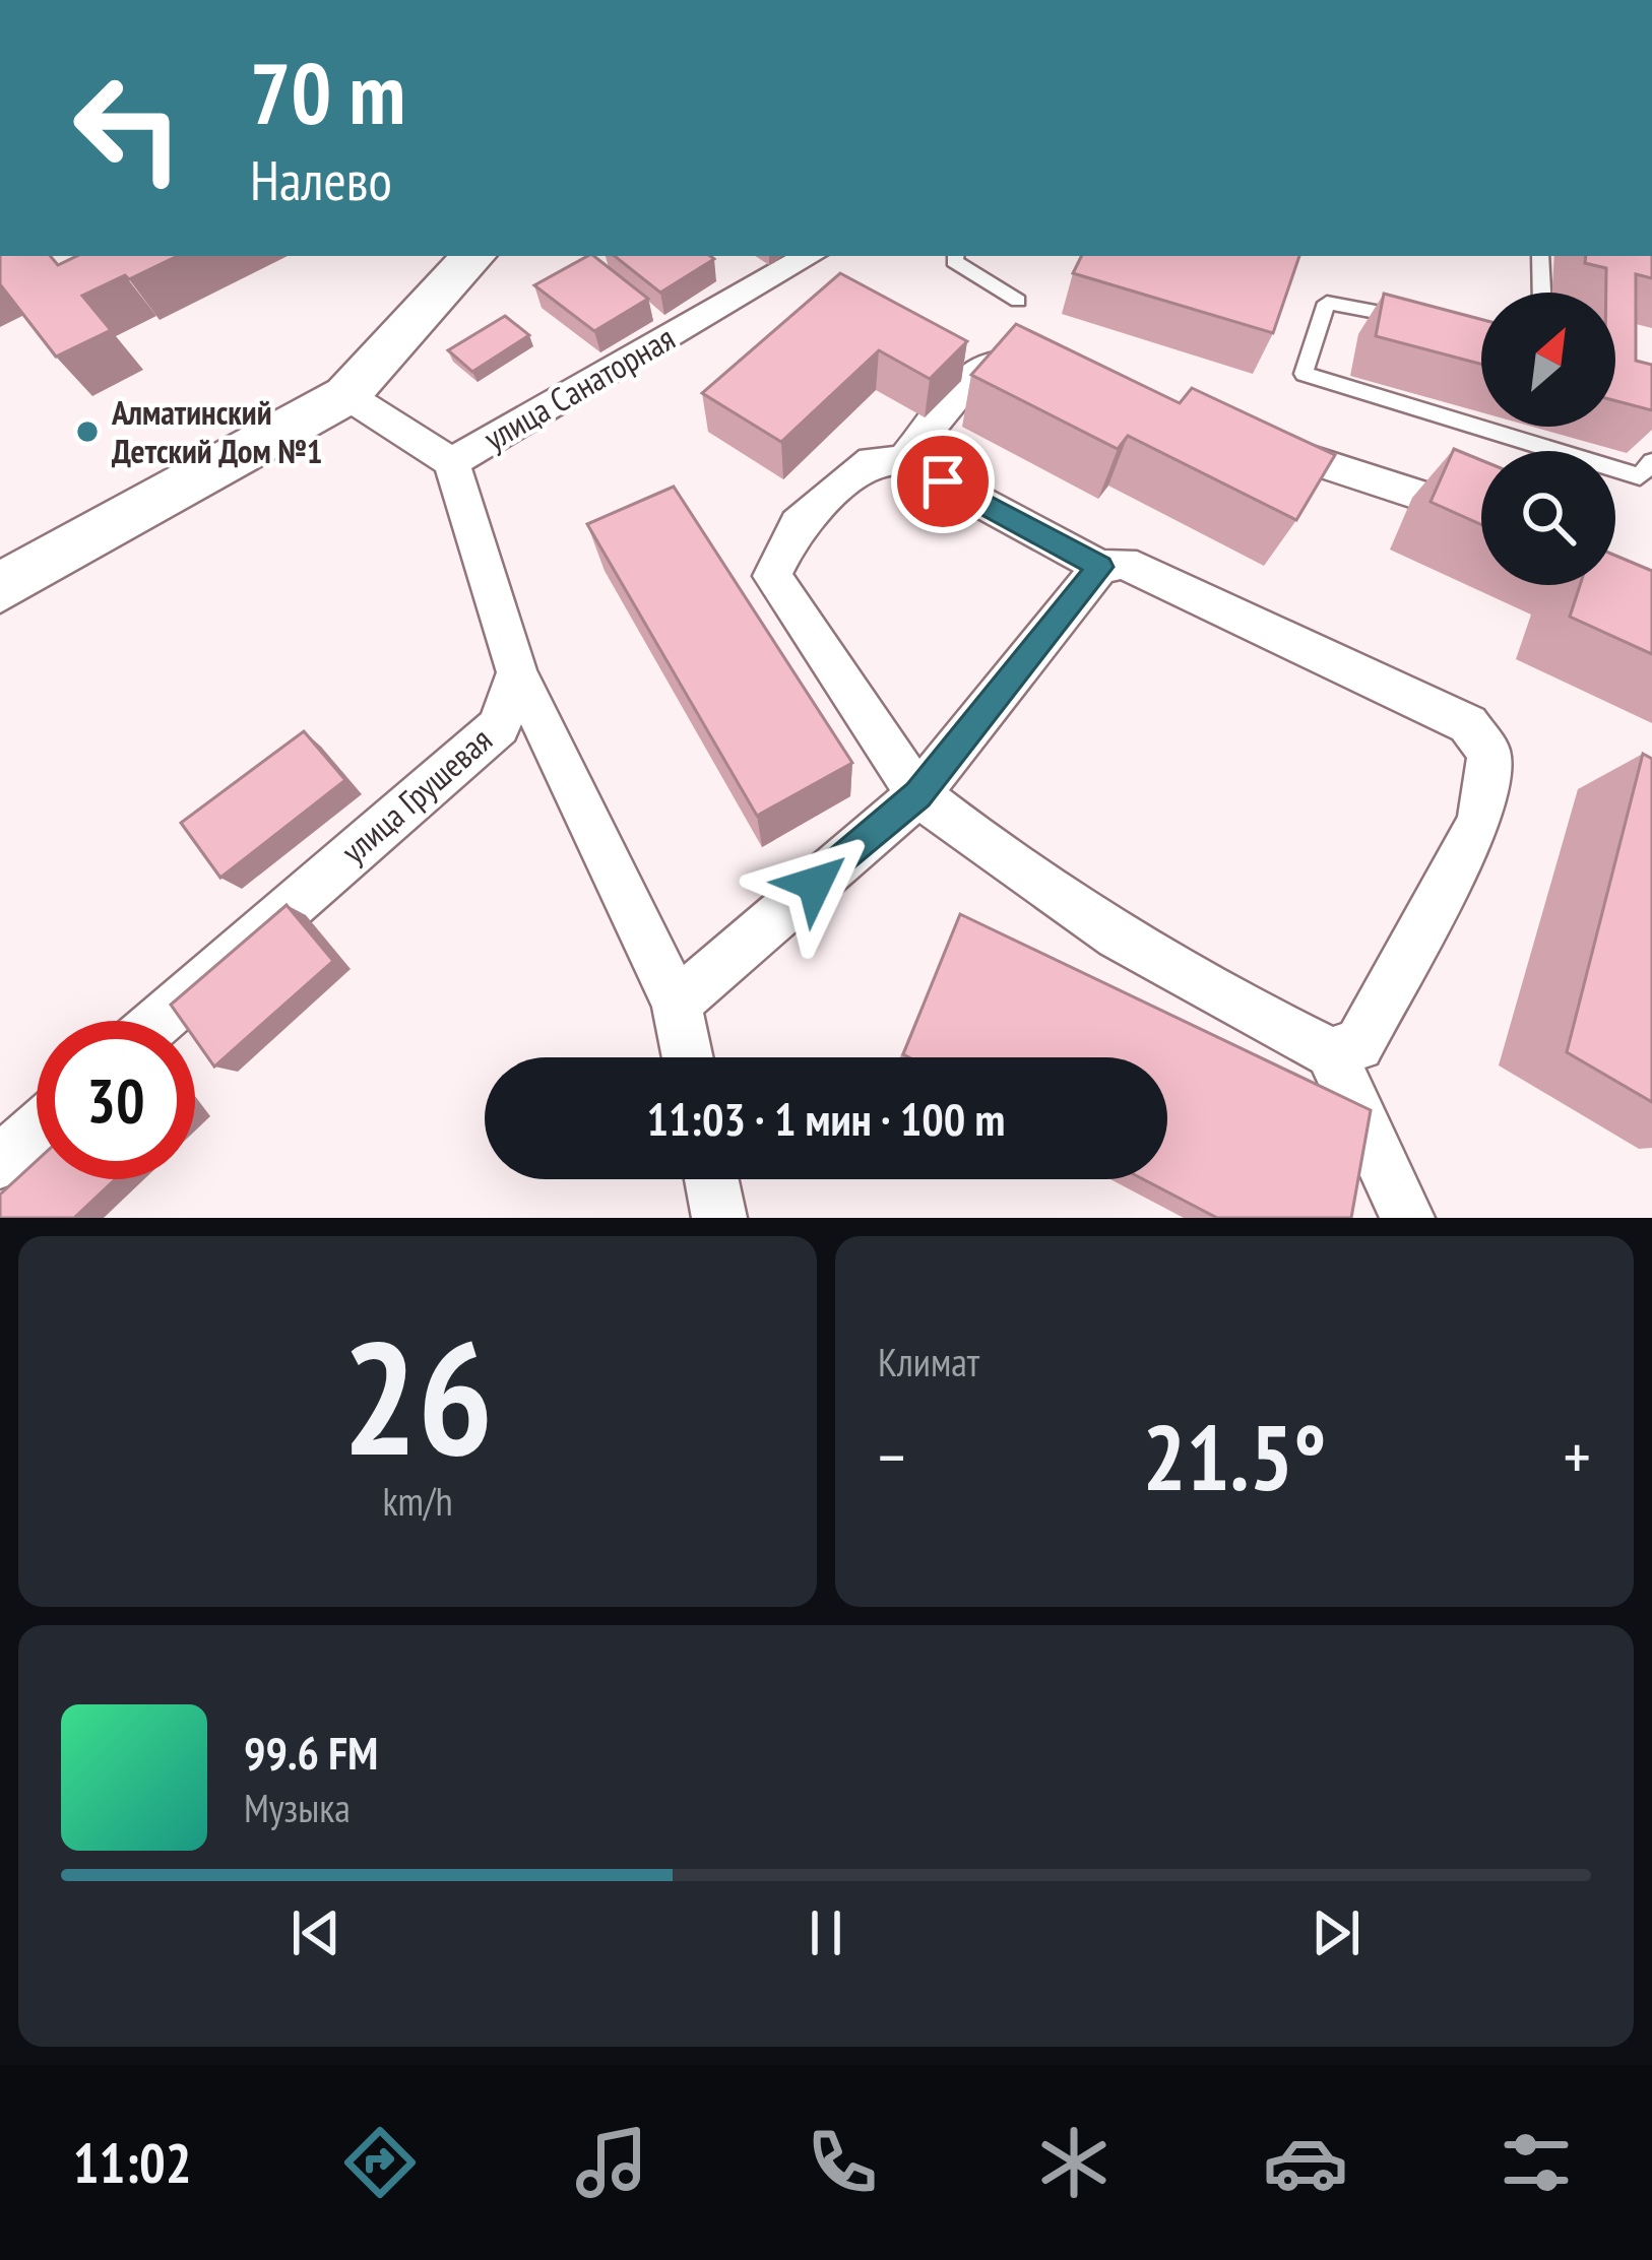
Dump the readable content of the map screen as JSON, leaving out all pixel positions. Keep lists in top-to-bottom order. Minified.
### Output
{"streets":{"street":["улица Санаторная","улица Грушевая"]},"places":["Алматинский Детский Дом №1"],"north":"top right","page":{"turn":["70 m","Налево"],"limit":"30","trip":"11:03 · 1 мин · 100 m","tile":[["26","km/h"],"Климат"],"heat":["−","21.5°","+"],"song":["99.6 FM","Музыка"],"tabs":"11:02"}}
